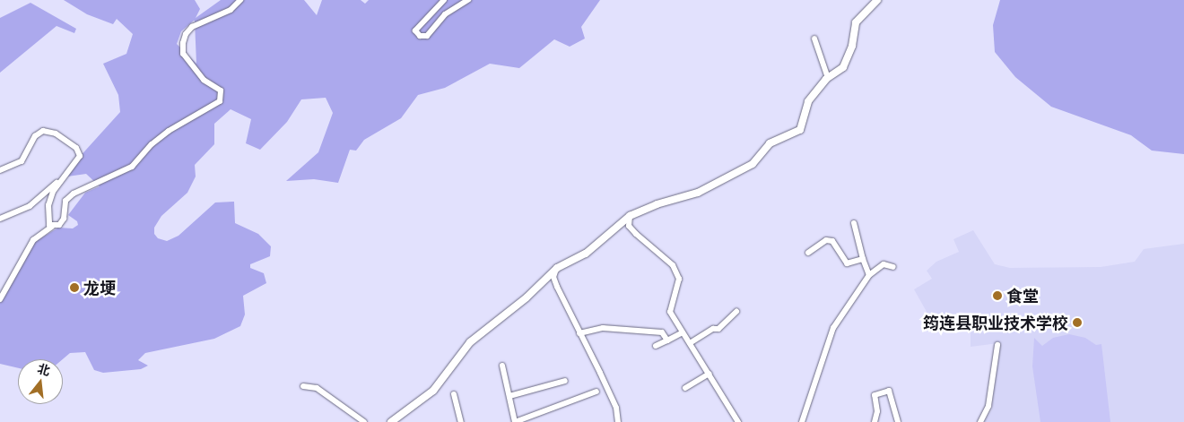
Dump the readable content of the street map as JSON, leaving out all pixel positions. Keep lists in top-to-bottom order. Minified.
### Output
{"places":["龙埂","食堂","筠连县职业技术学校"],"north":"top"}
